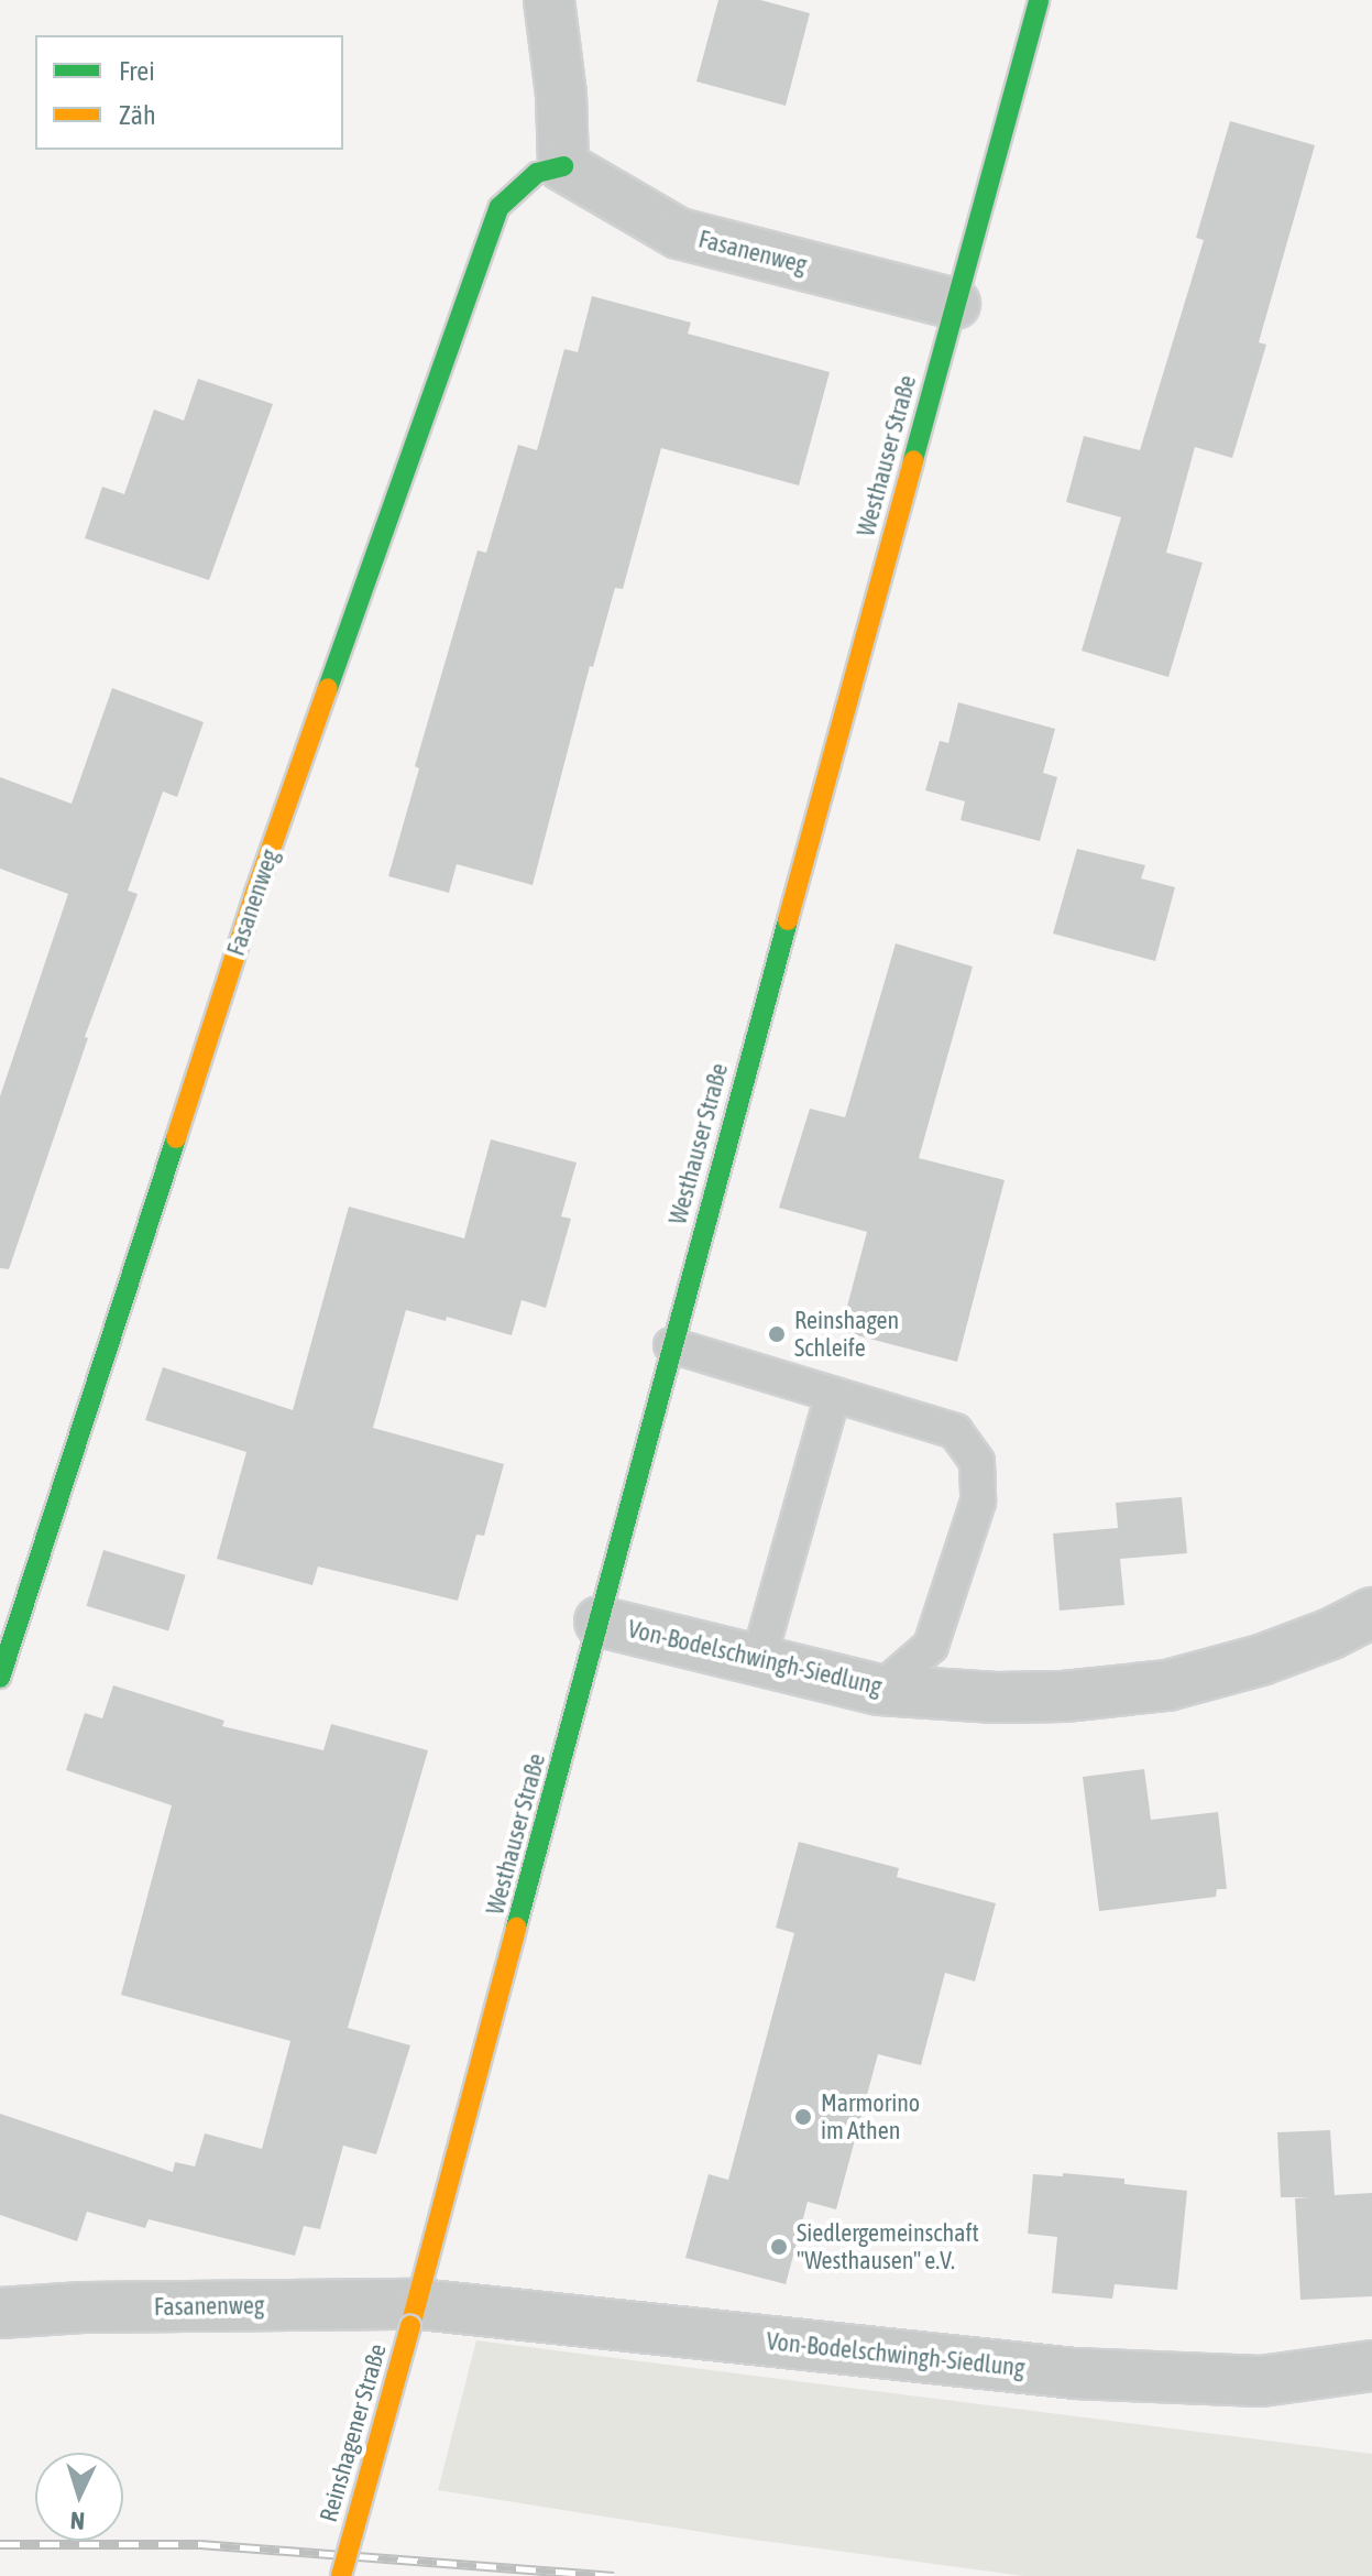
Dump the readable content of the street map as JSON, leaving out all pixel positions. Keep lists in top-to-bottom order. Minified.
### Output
{"streets":{"main road":["Fasanenweg","Westhauser Straße","Reinshagener Straße"],"street":["Von-Bodelschwingh-Siedlung"]},"crossings":[["Fasanenweg","Westhauser Straße"],["Fasanenweg","Von-Bodelschwingh-Siedlung"],["Fasanenweg","Reinshagener Straße"],["Westhauser Straße","Von-Bodelschwingh-Siedlung"],["Westhauser Straße","Reinshagener Straße"],["Von-Bodelschwingh-Siedlung","Reinshagener Straße"]],"places":["Reinshagen Schleife","Marmorino im Athen","Siedlergemeinschaft \"Westhausen\" e.V."],"legend":["Frei","Zäh"],"north":"bottom"}
